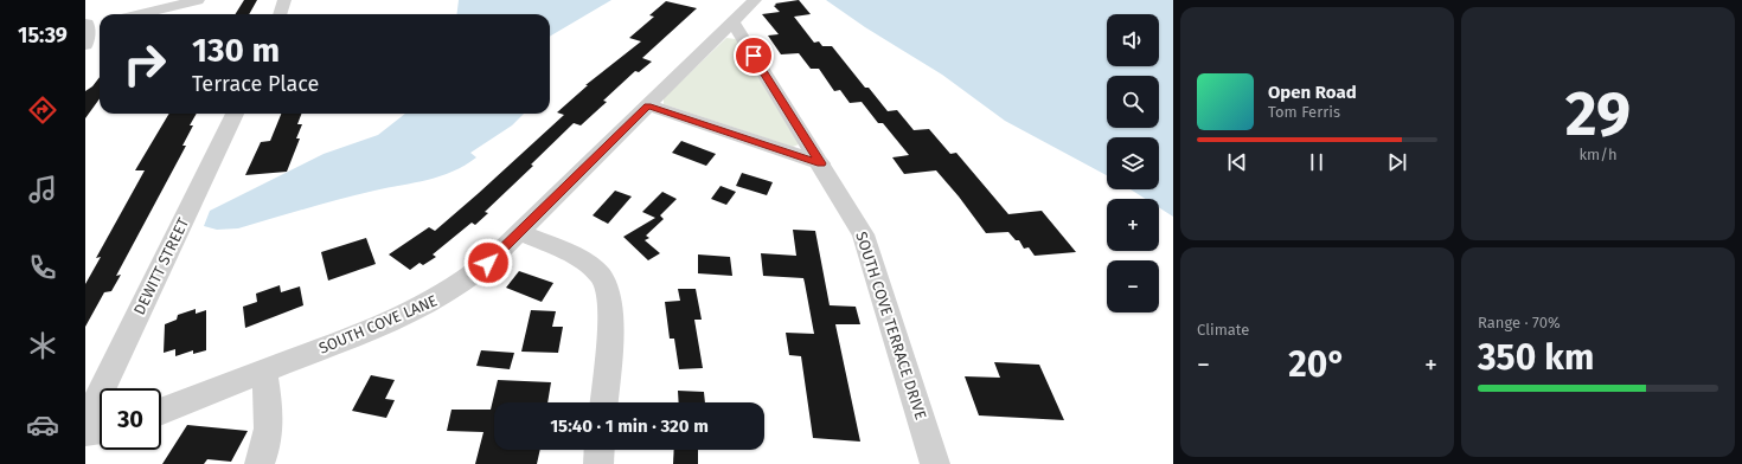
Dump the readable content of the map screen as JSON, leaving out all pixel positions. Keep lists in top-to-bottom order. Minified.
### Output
{"streets":{"street":["DEWITT STREET","SOUTH COVE LANE","SOUTH COVE TERRACE DRIVE"]},"crossings":[["SOUTH COVE LANE","SOUTH COVE TERRACE DRIVE"]],"page":{"tabs":"15:39","tile":[["29","km/h"],"Climate",["Range · 70%","350 km"]],"map_buttons":["+","−"],"turn":["130 m","Terrace Place"],"song":["Open Road","Tom Ferris"],"heat":["−","20°","+"],"limit":"30","trip":"15:40 · 1 min · 320 m"}}
